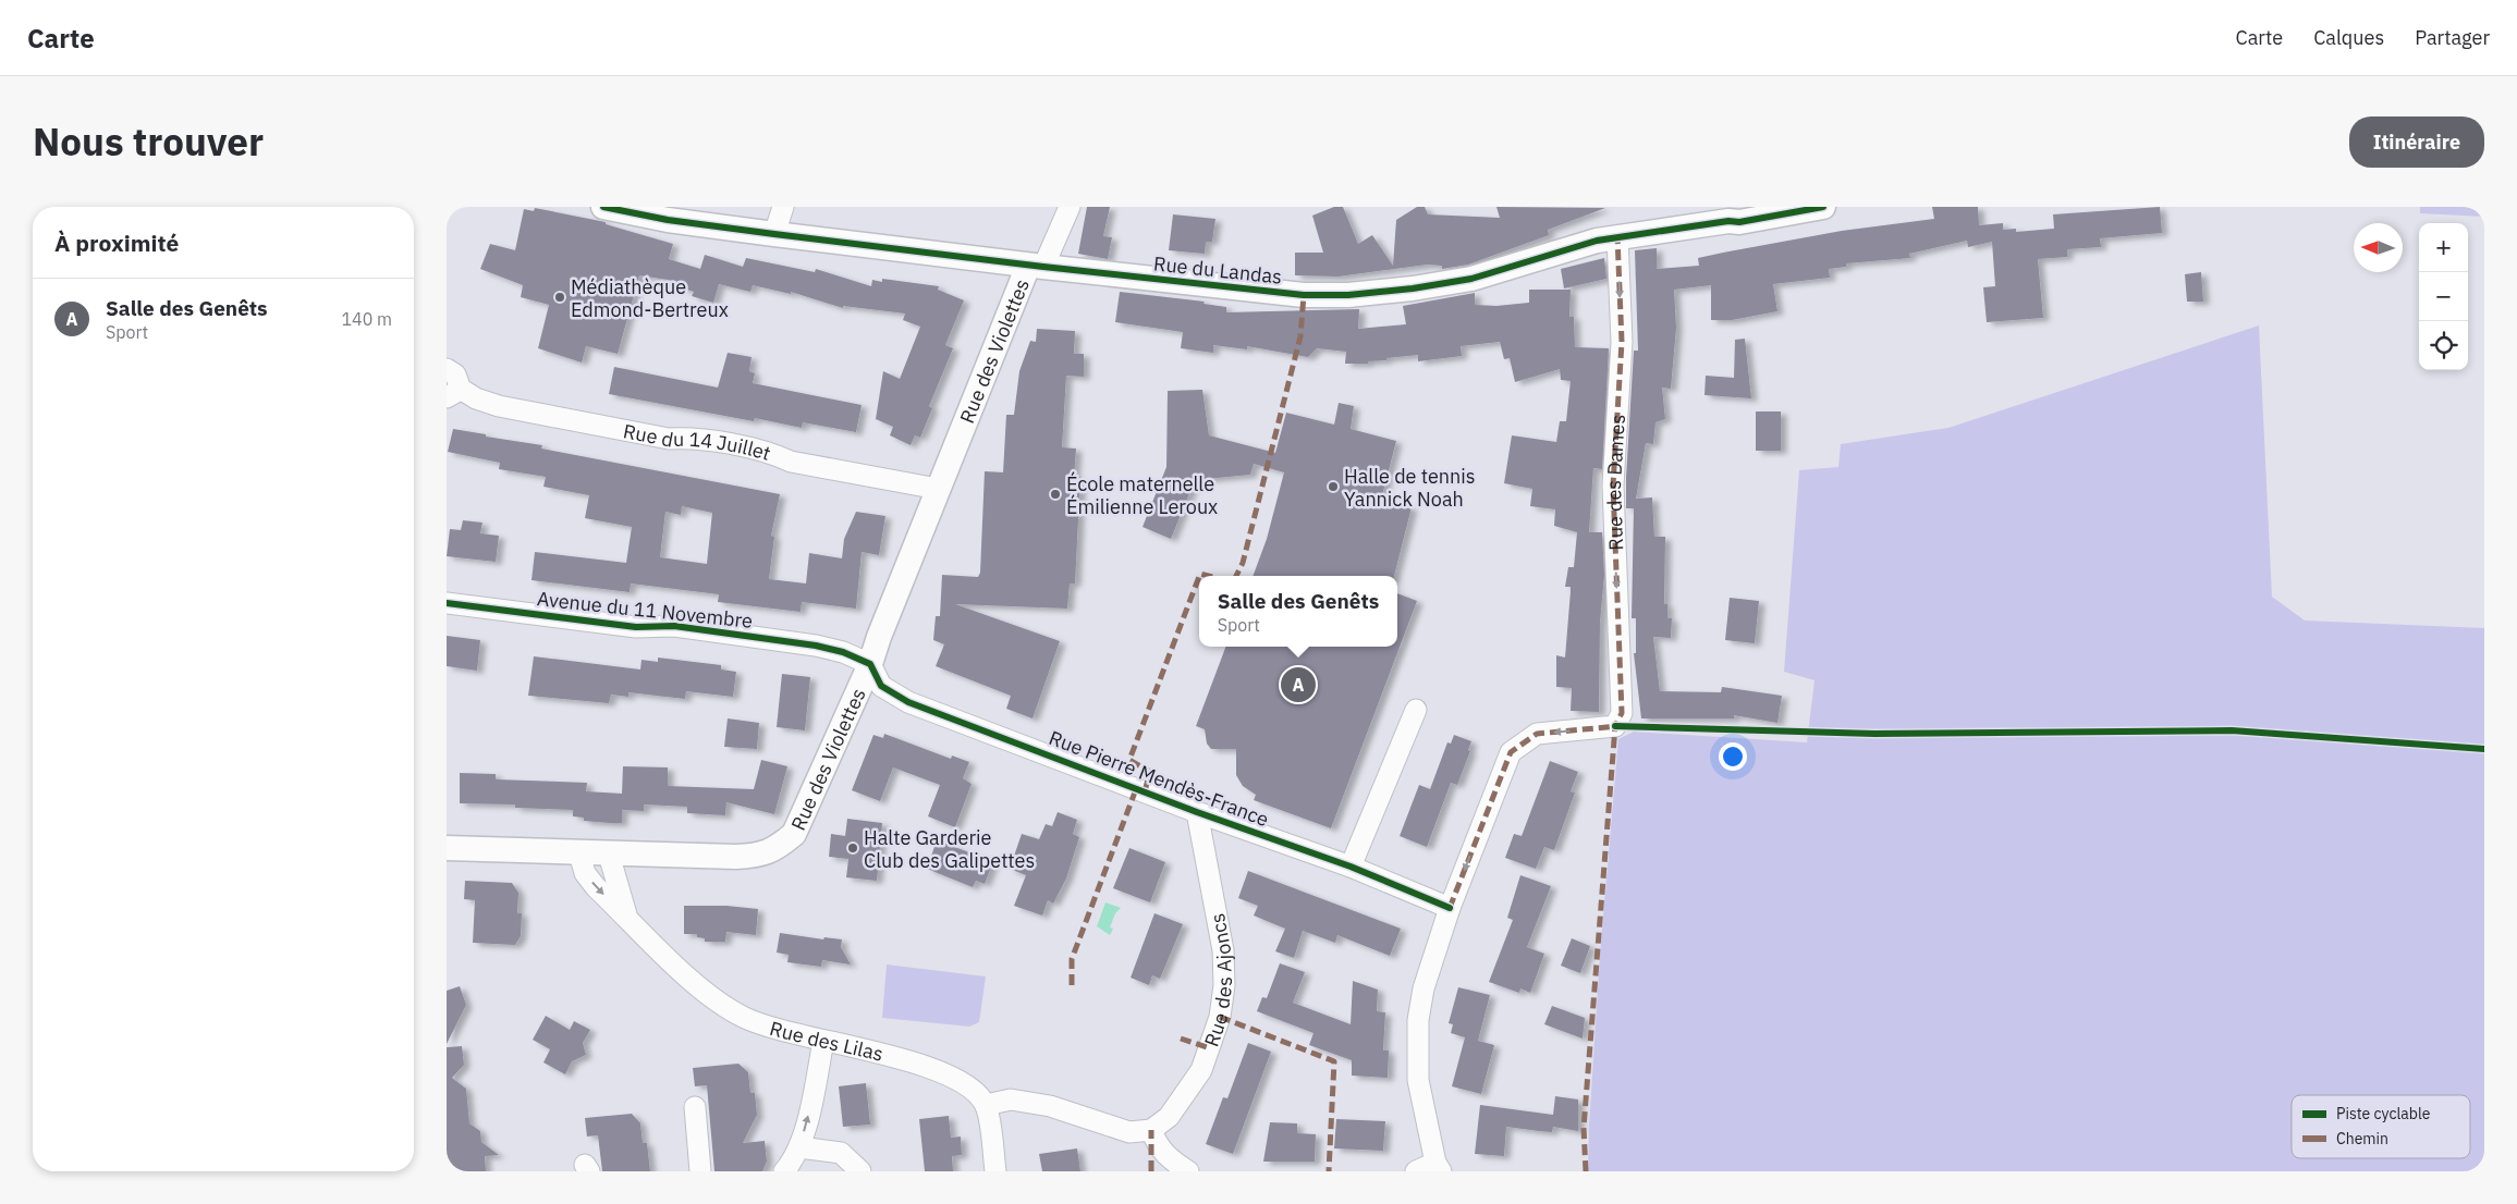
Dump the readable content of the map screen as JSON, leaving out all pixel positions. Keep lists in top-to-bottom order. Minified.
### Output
{"streets":{"street":["Rue du Landas","Rue des Violettes","Rue du 14 Juillet","Rue des Dames","Avenue du 11 Novembre","Rue Pierre Mendès-France","Rue des Ajoncs","Rue des Lilas"]},"crossings":[["Rue du Landas","Rue des Violettes"],["Rue du Landas","Rue des Dames"],["Rue des Violettes","Rue du 14 Juillet"],["Rue des Violettes","Avenue du 11 Novembre"],["Rue des Violettes","Rue Pierre Mendès-France"],["Rue des Violettes","Rue des Lilas"],["Rue des Dames","Rue Pierre Mendès-France"],["Avenue du 11 Novembre","Rue Pierre Mendès-France"],["Rue Pierre Mendès-France","Rue des Ajoncs"]],"one_way":["Rue des Dames"],"places":["Médiathèque Edmond-Bertreux","Halle de tennis Yannick Noah","École maternelle Émilienne Leroux","Halte Garderie Club des Galipettes"],"legend":["Piste cyclable","Chemin"],"north":"left","page":{"header":"Carte","nav":["Carte","Calques","Partager"],"title":"Nous trouver","buttons":"Itinéraire","heading":"À proximité","map_buttons":["+","−"],"list":[{"mark":"A","name":"Salle des Genêts","note":"Sport","value":"140 m"}],"popup":["Salle des Genêts","Sport"],"pins":"A"}}
